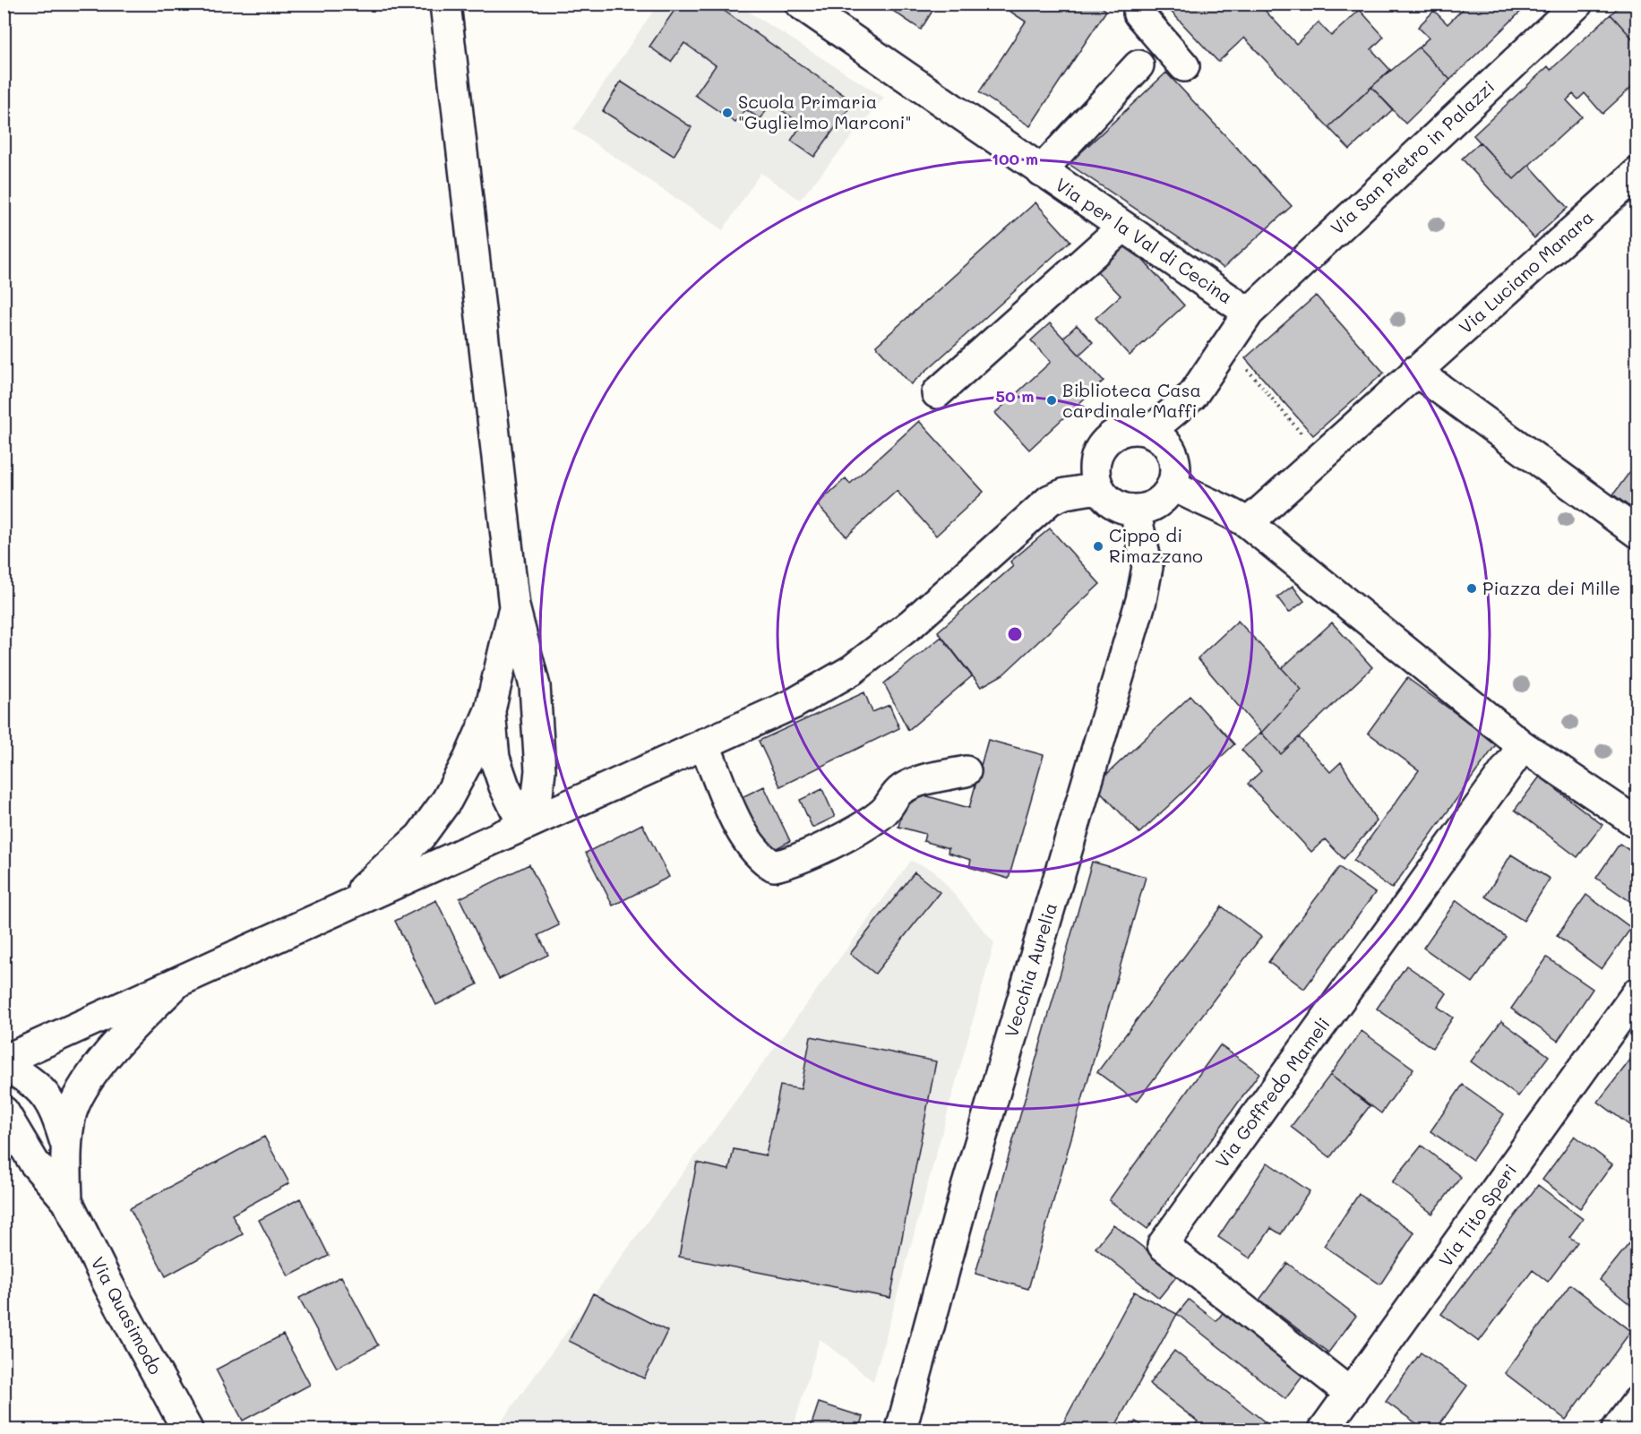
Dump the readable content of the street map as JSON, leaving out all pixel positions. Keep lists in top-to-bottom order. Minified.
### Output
{"streets":{"main road":["Via San Pietro in Palazzi","Via per la Val di Cecina","Via Luciano Manara","Vecchia Aurelia","Via Goffredo Mameli","Via Tito Speri","Via Quasimodo"]},"crossings":[["Via San Pietro in Palazzi","Via per la Val di Cecina"],["Via Goffredo Mameli","Via Tito Speri"]],"places":["Scuola Primaria \"Guglielmo Marconi\"","Biblioteca Casa cardinale Maffi","Cippo di Rimazzano","Piazza dei Mille"],"rings":["100 m","50 m"]}
